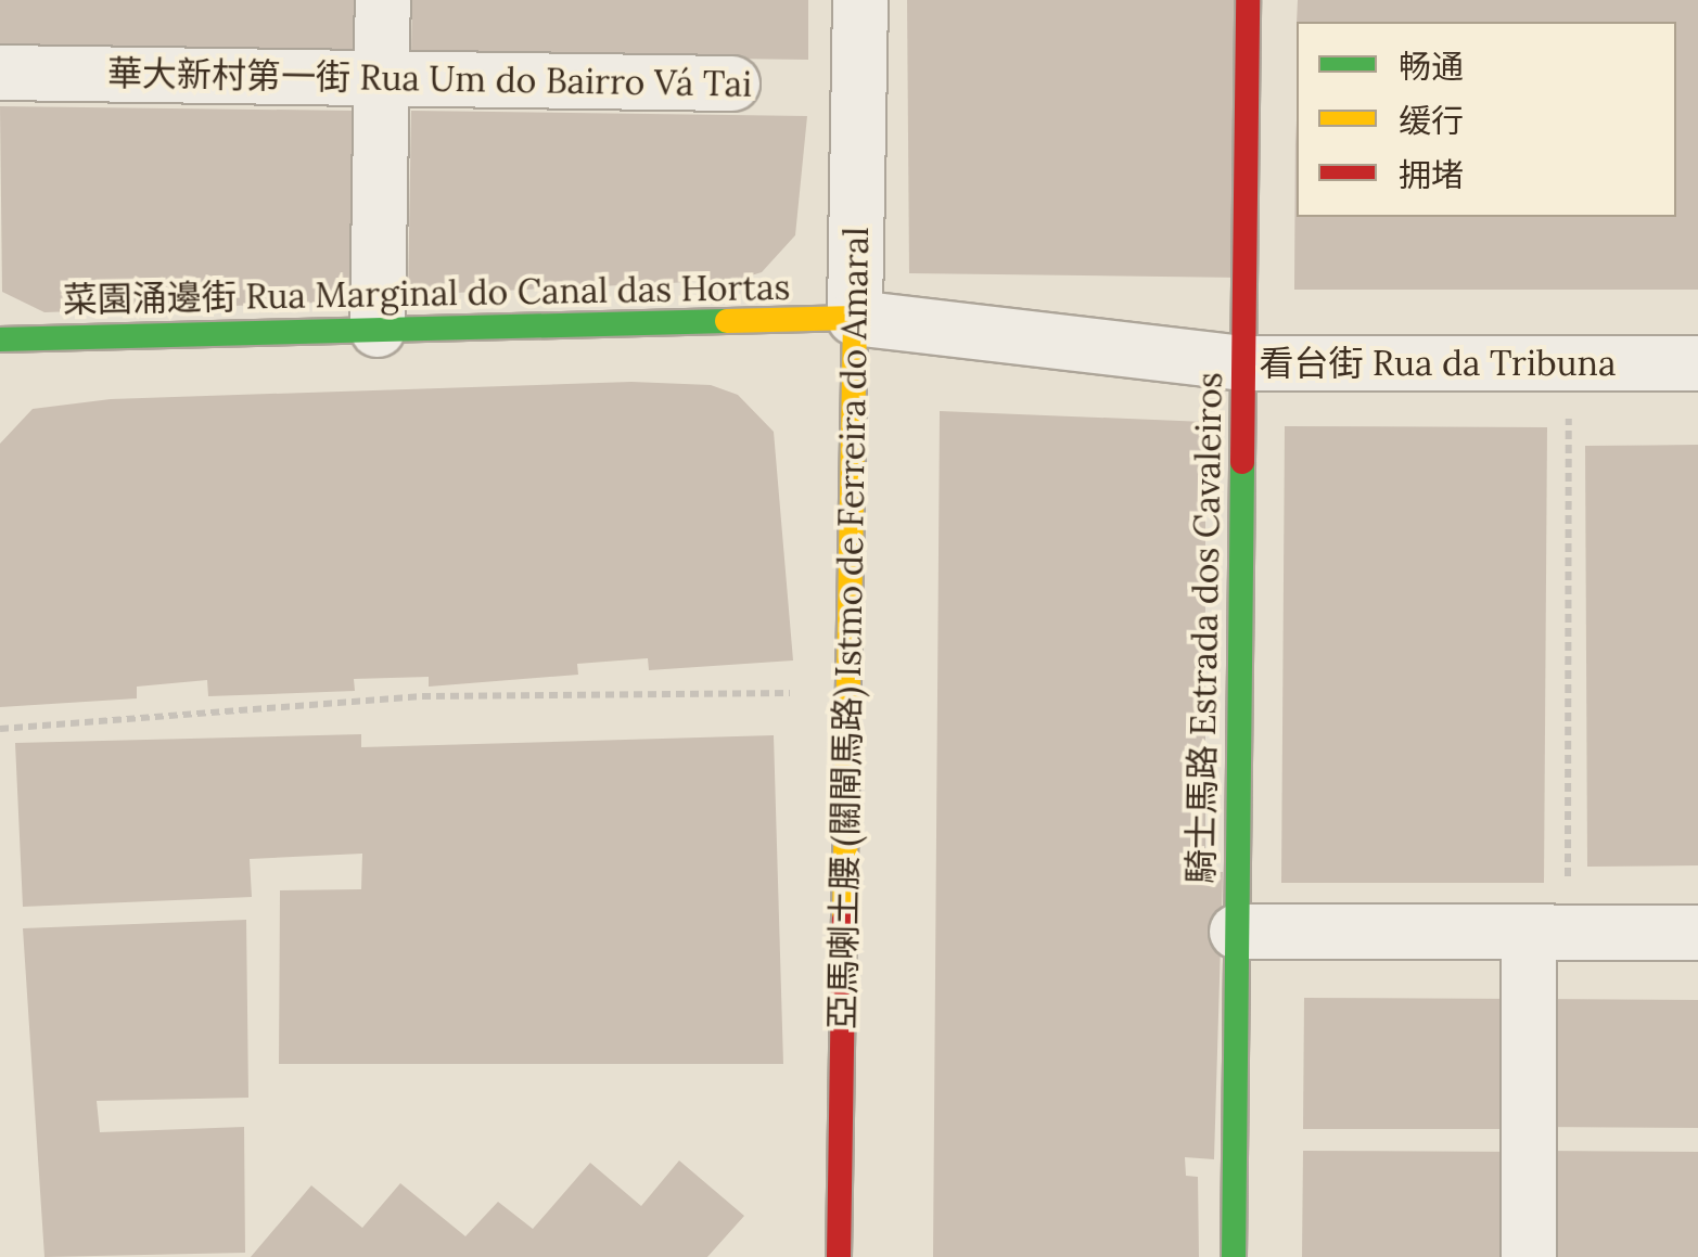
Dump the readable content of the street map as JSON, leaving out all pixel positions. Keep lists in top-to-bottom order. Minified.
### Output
{"streets":{"main road":["菜園涌邊街 Rua Marginal do Canal das Hortas","亞馬喇土腰 (關閘馬路) Istmo de Ferreira do Amaral","騎士馬路 Estrada dos Cavaleiros"],"street":["華大新村第一街 Rua Um do Bairro Vá Tai","看台街 Rua da Tribuna"]},"crossings":[["菜園涌邊街 Rua Marginal do Canal das Hortas","看台街 Rua da Tribuna"],["菜園涌邊街 Rua Marginal do Canal das Hortas","亞馬喇土腰 (關閘馬路) Istmo de Ferreira do Amaral"],["看台街 Rua da Tribuna","亞馬喇土腰 (關閘馬路) Istmo de Ferreira do Amaral"],["看台街 Rua da Tribuna","騎士馬路 Estrada dos Cavaleiros"]],"legend":["畅通","缓行","拥堵"]}
